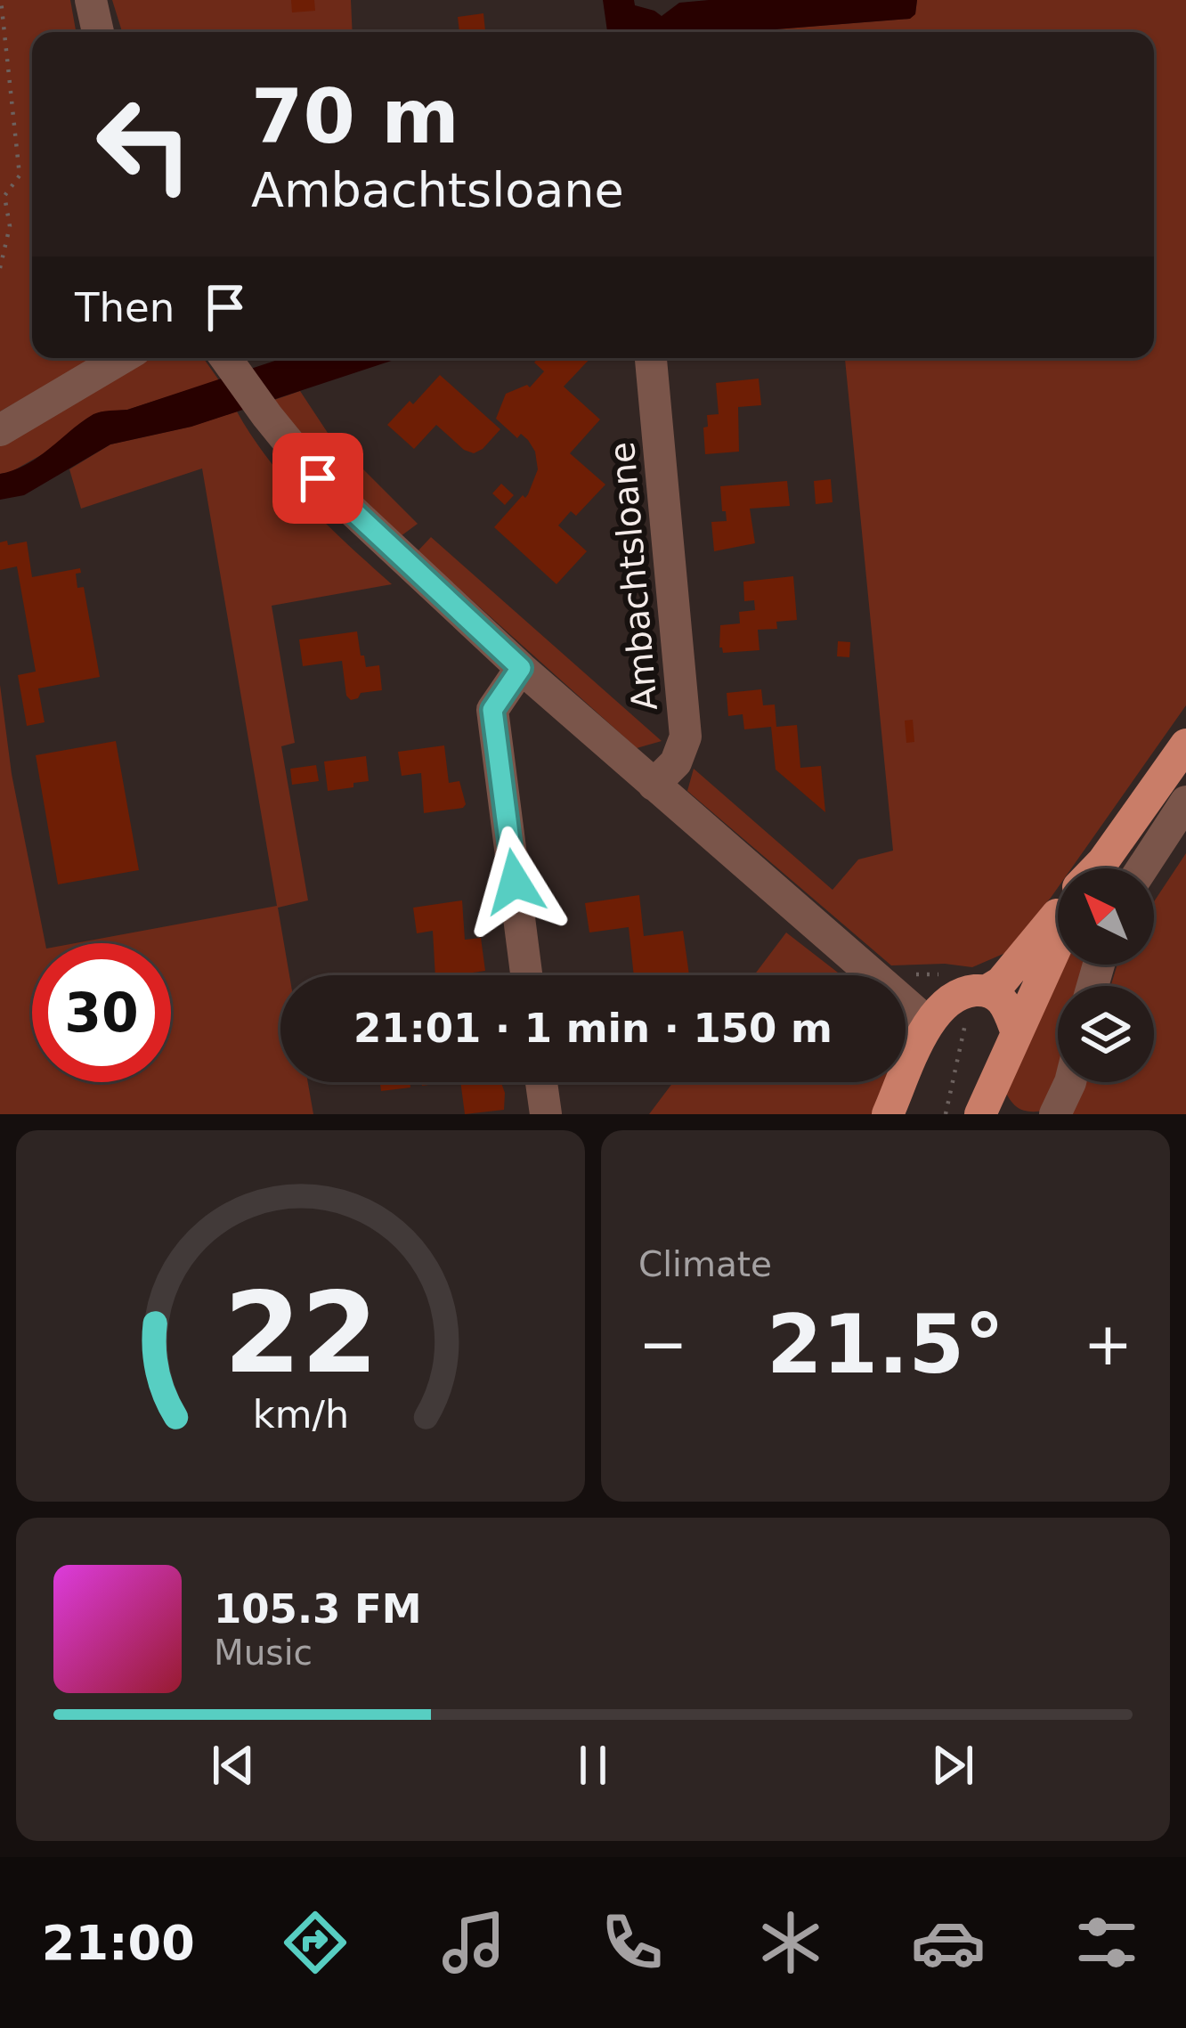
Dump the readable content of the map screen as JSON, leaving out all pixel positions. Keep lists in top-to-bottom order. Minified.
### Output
{"streets":{"street":["Ambachtsloane"]},"north":"top left","page":{"turn":["70 m","Ambachtsloane"],"then":"Then","limit":"30","trip":"21:01 · 1 min · 150 m","tile":"Climate","heat":["−","21.5°","+"],"song":["105.3 FM","Music"],"tabs":"21:00","gauge":["22","km/h"]}}
